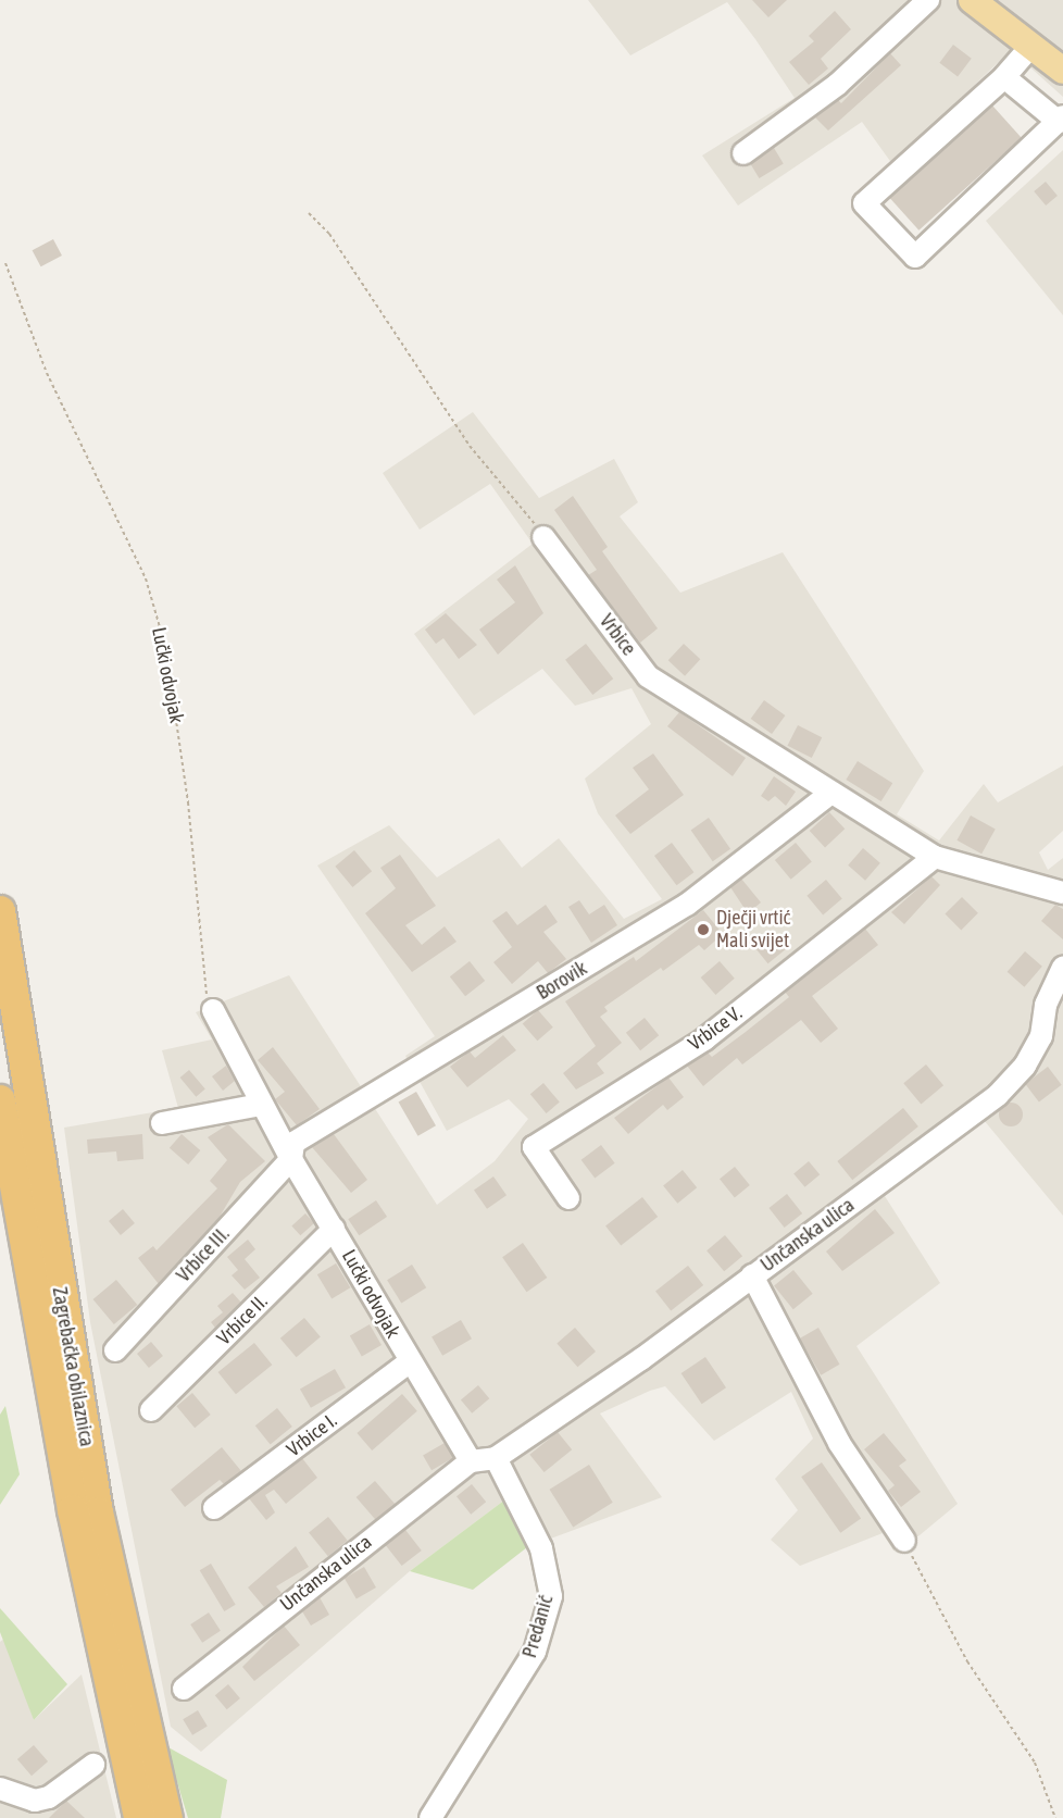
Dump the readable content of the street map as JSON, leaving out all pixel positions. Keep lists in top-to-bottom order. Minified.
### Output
{"streets":{"highway":["Zagrebačka obilaznica"],"street":["Vrbice","Lučki odvojak","Borovik","Vrbice V.","Unčanska ulica","Vrbice III.","Vrbice II.","Vrbice I.","Predanić"]},"crossings":[["Vrbice","Borovik"],["Vrbice","Vrbice V."],["Lučki odvojak","Borovik"],["Lučki odvojak","Unčanska ulica"],["Lučki odvojak","Vrbice III."],["Lučki odvojak","Vrbice II."],["Lučki odvojak","Vrbice I."],["Borovik","Vrbice III."],["Unčanska ulica","Predanić"]],"places":["Dječji vrtić Mali svijet"]}
